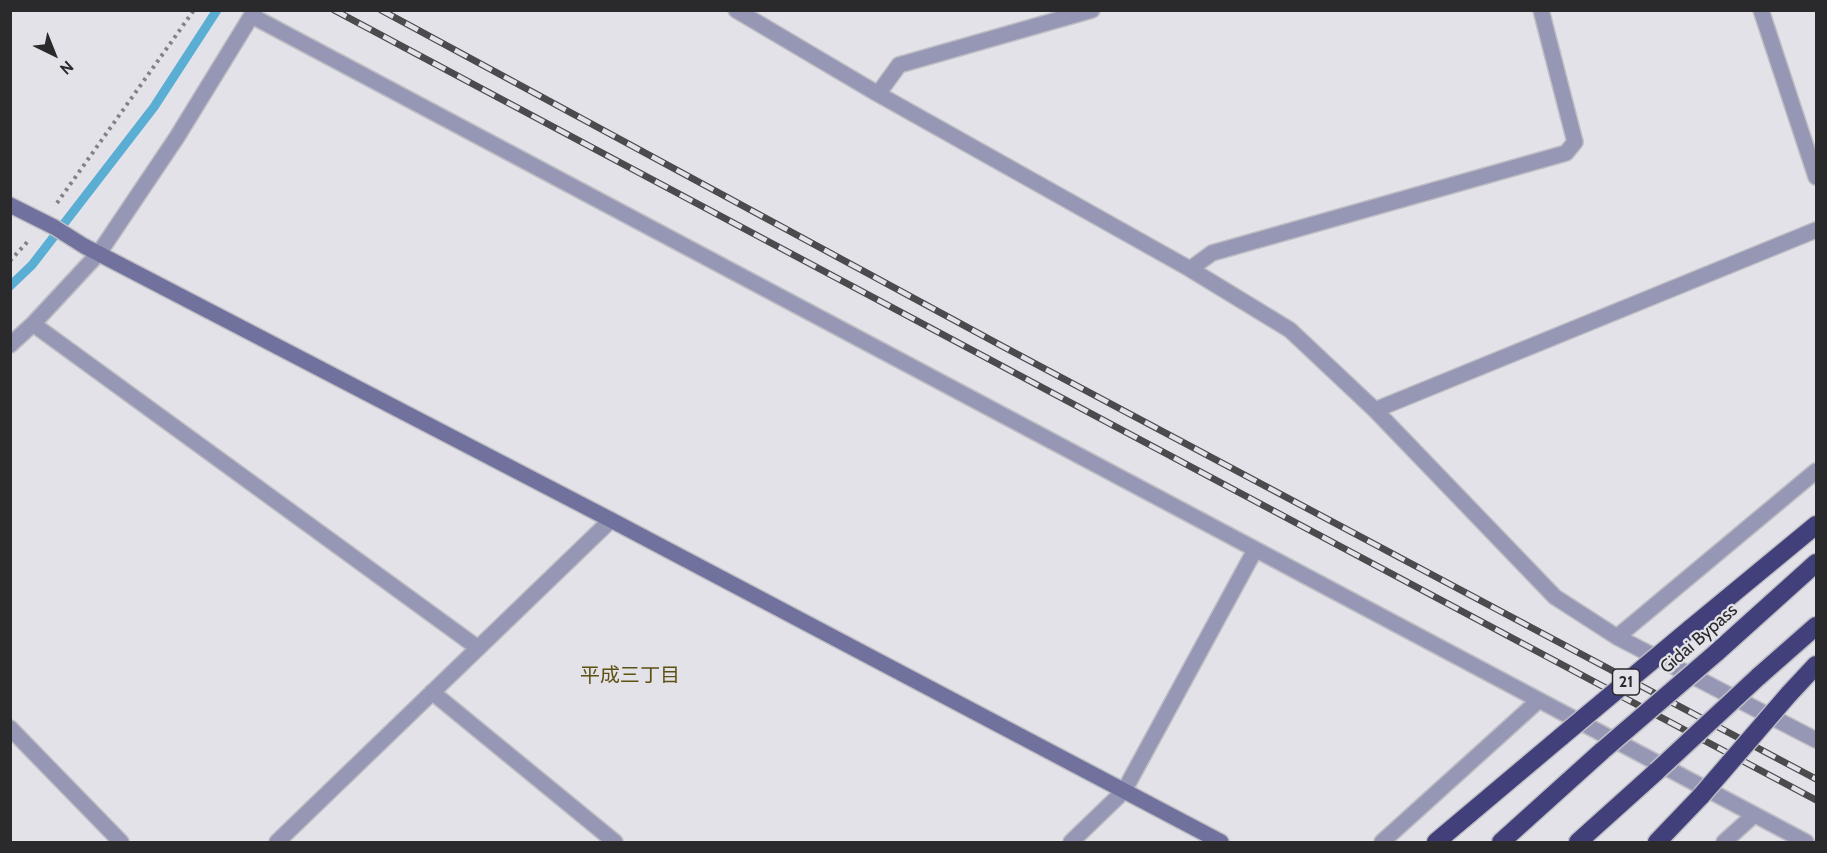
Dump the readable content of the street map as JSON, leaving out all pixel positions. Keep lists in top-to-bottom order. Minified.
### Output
{"streets":{"highway":["Gidai Bypass","21"]},"districts":["平成三丁目"],"north":"bottom right"}
